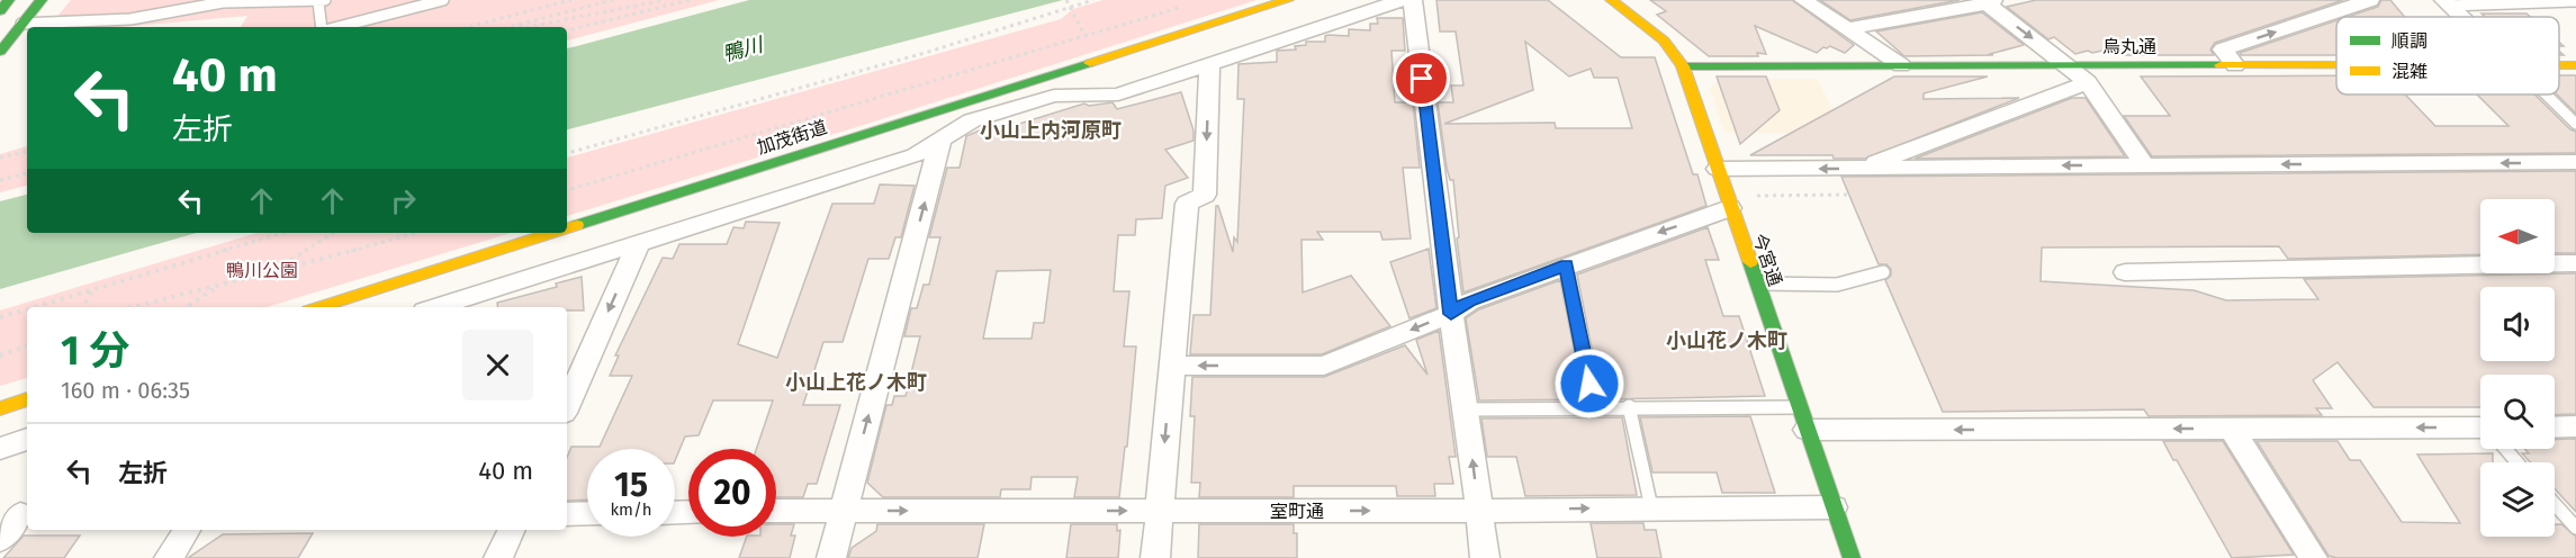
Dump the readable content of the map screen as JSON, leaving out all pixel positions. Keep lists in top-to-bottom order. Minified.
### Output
{"streets":{"street":["烏丸通","加茂街道","今宮通","室町通"]},"crossings":[["烏丸通","今宮通"],["今宮通","室町通"]],"districts":["小山上内河原町","小山花ノ木町","小山上花ノ木町"],"water":["鴨川"],"parks":["鴨川公園"],"legend":["順調","混雑"],"north":"left","page":{"turn":["40 m","左折"],"heading":["1 分","160 m · 06:35"],"list":[{"name":"左折","value":"40 m"}],"speed":"15 km/h","limit":"20"}}
